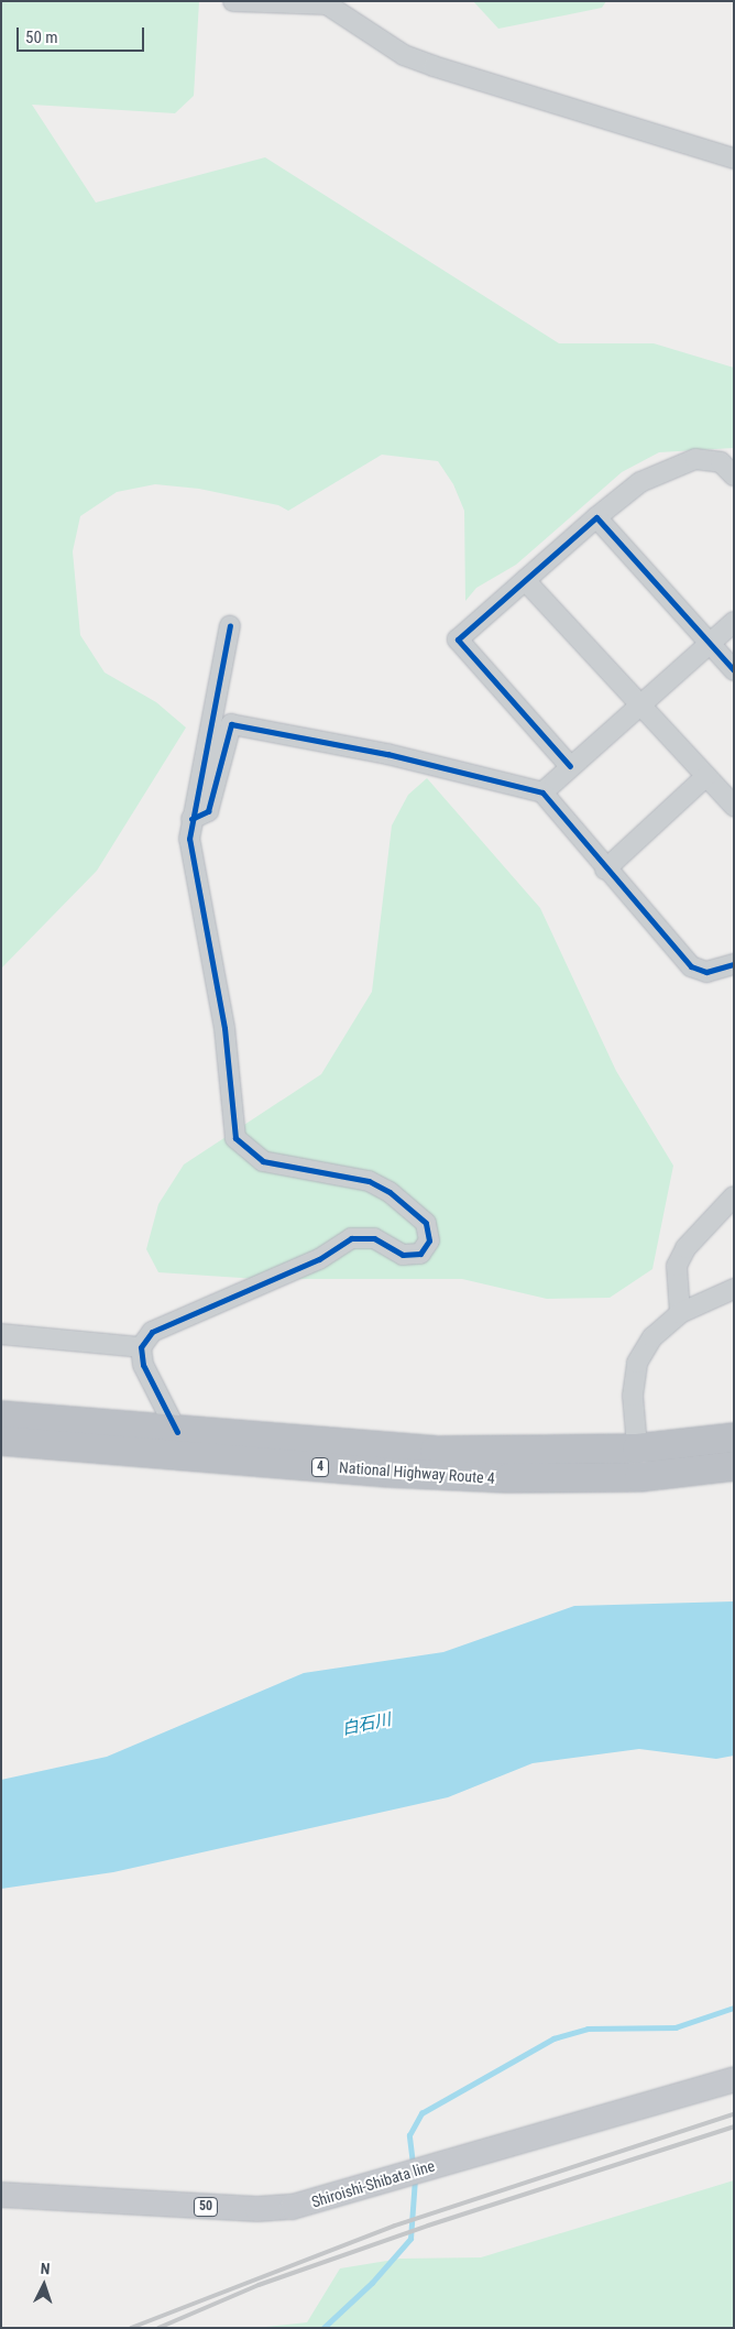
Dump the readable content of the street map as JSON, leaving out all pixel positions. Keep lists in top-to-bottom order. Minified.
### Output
{"streets":{"highway":["4","National Highway Route 4"],"main road":["Shiroishi-Shibata line","50"]},"water":["白石川"],"scale_bar":"50 m","north":"top"}
